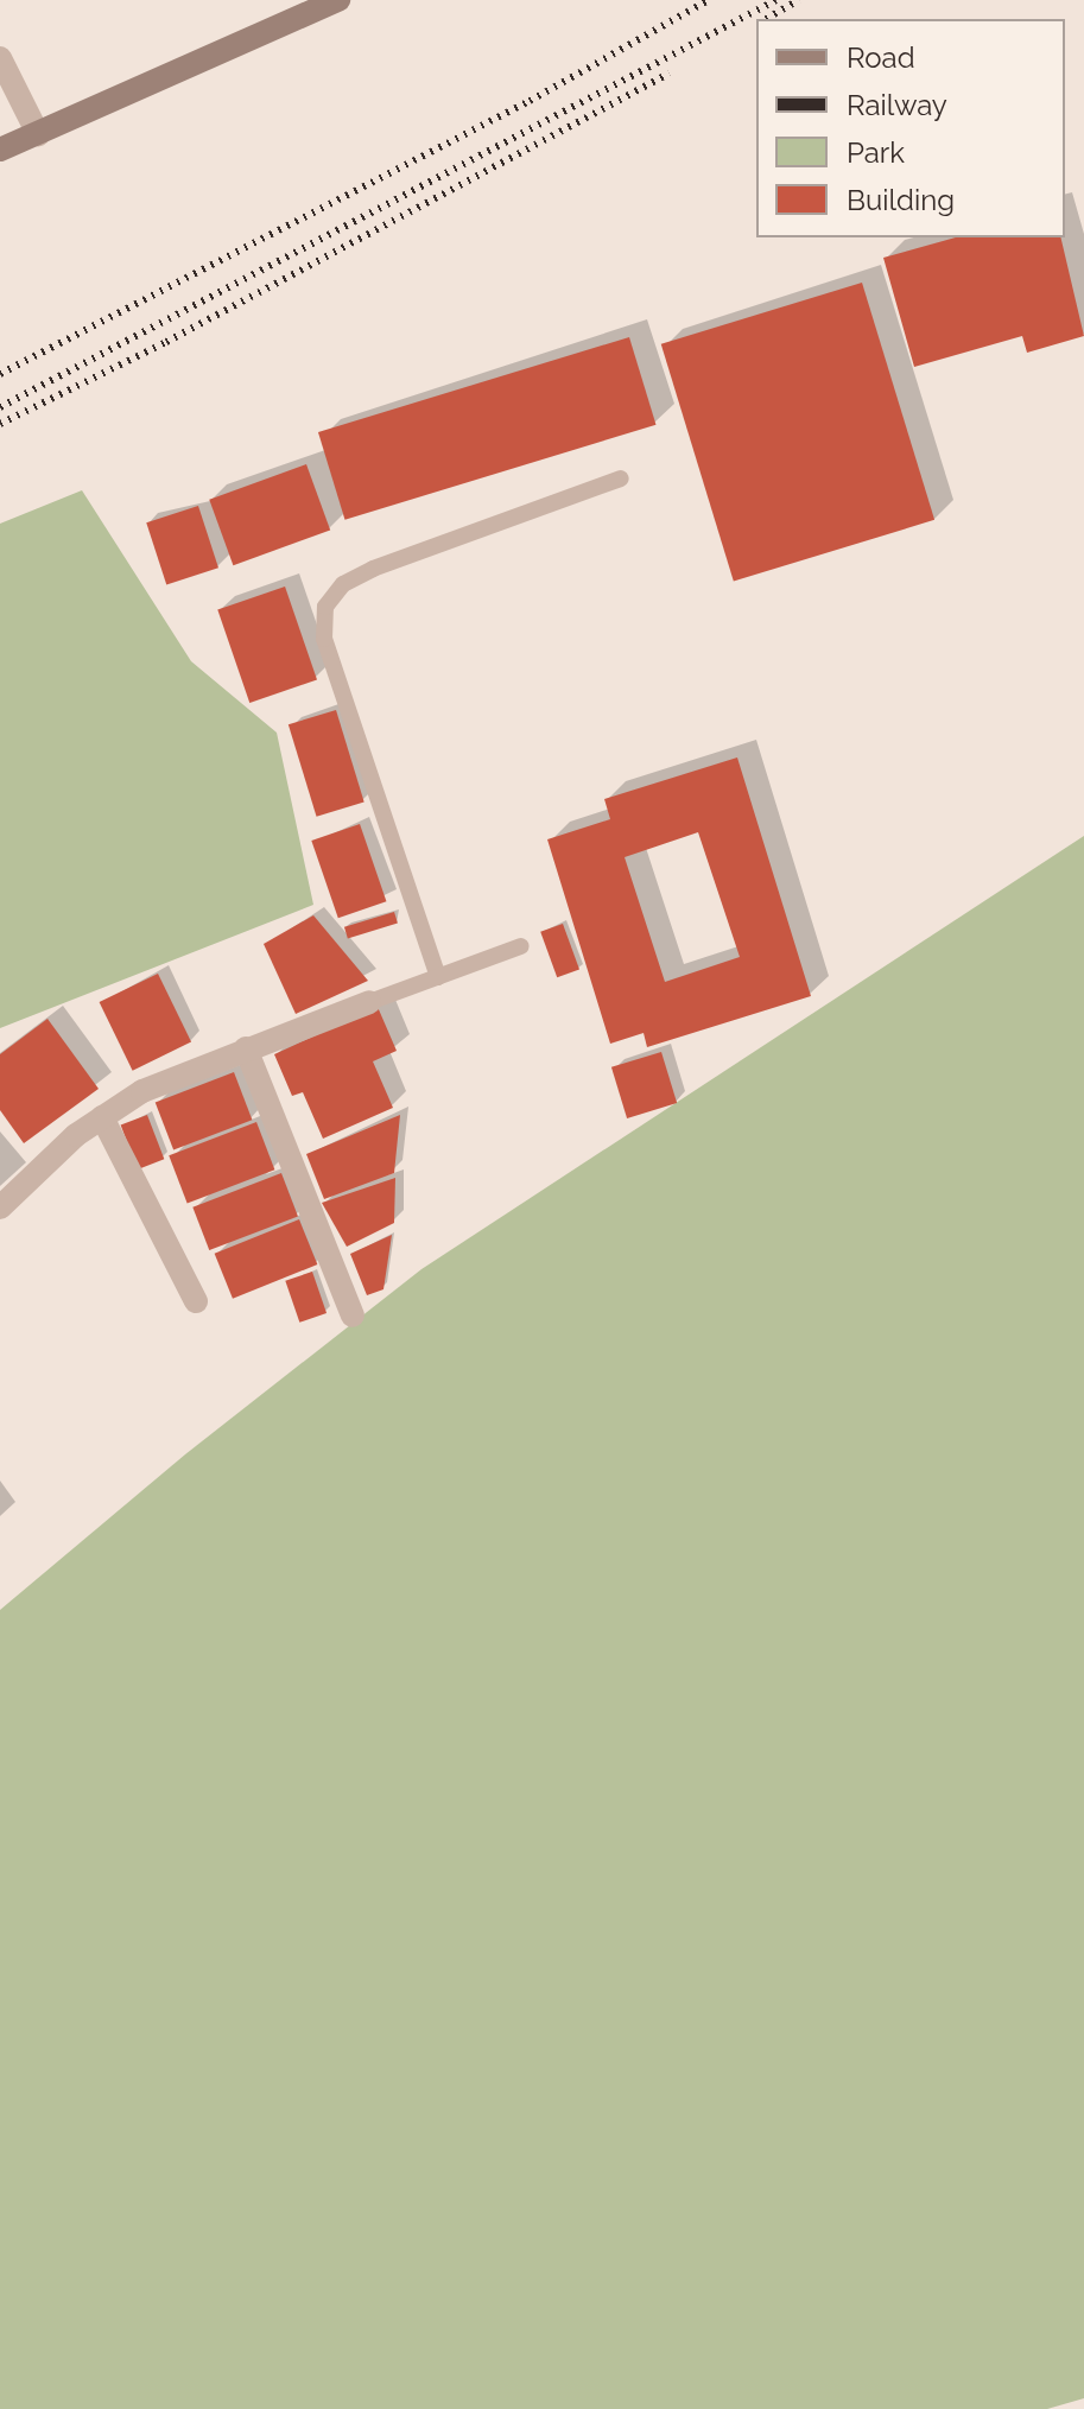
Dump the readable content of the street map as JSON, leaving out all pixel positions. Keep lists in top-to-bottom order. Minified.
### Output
{"legend":["Road","Railway","Park","Building"]}
